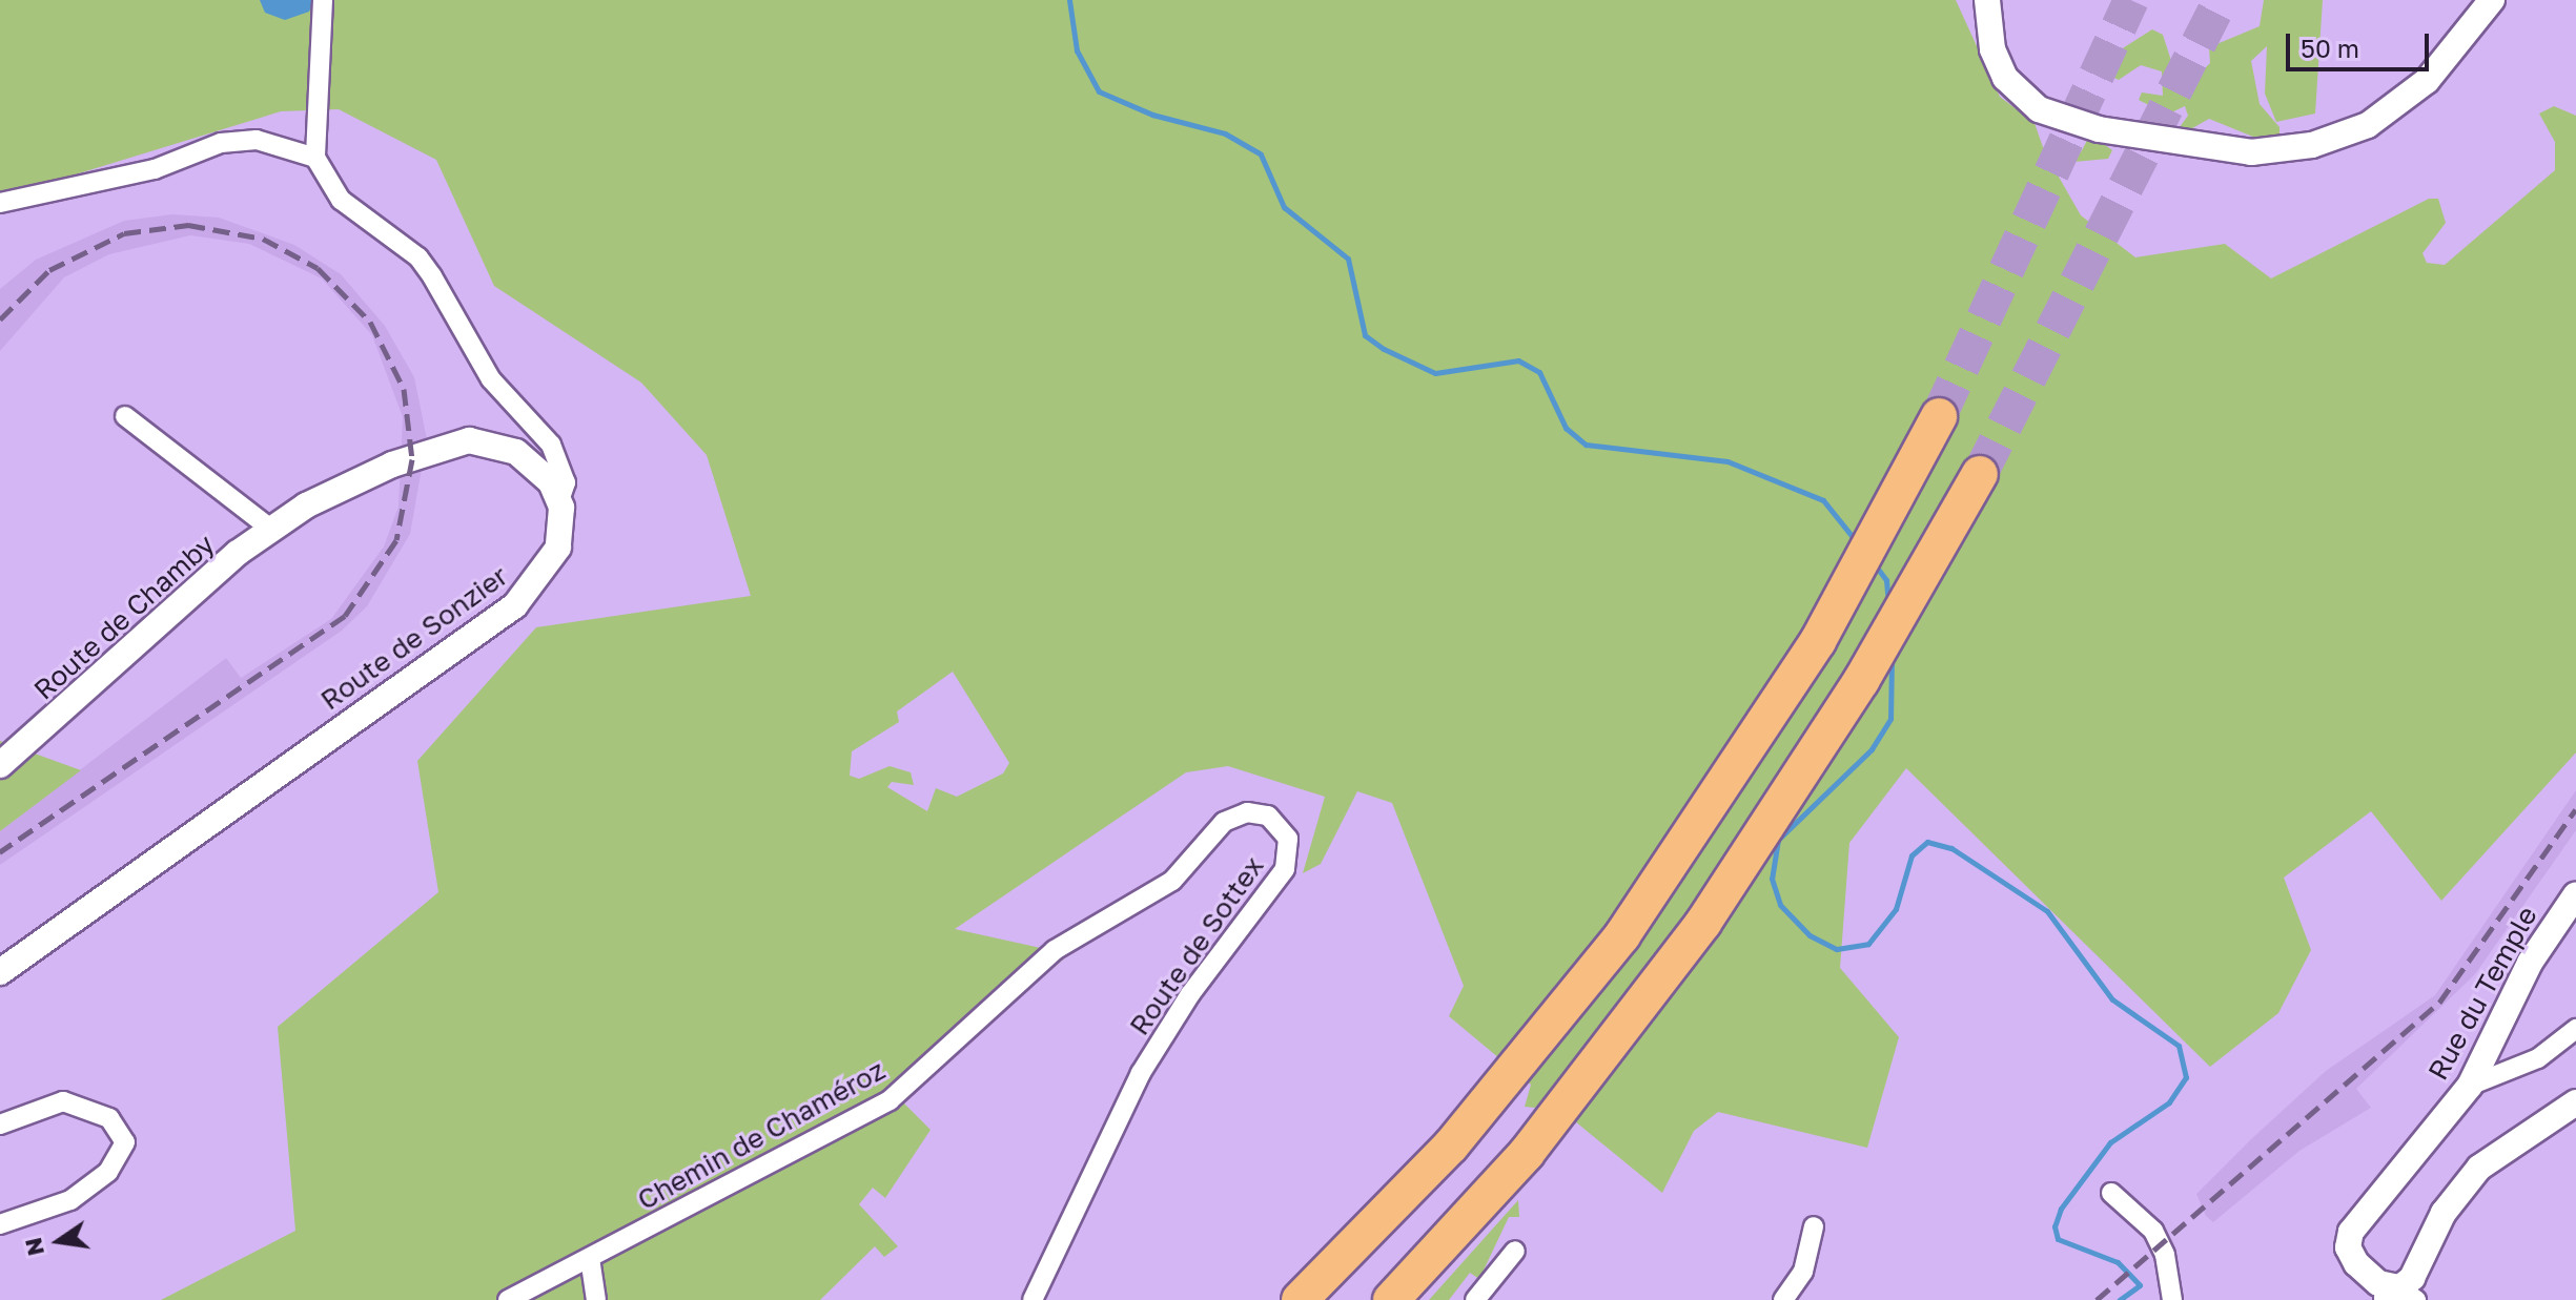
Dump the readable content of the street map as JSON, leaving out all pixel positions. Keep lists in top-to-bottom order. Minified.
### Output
{"streets":{"street":["Route de Chamby","Route de Sonzier","Route de Sottex","Rue du Temple","Chemin de Chaméroz"]},"crossings":[["Route de Sottex","Chemin de Chaméroz"]],"scale_bar":"50 m","north":"left"}
